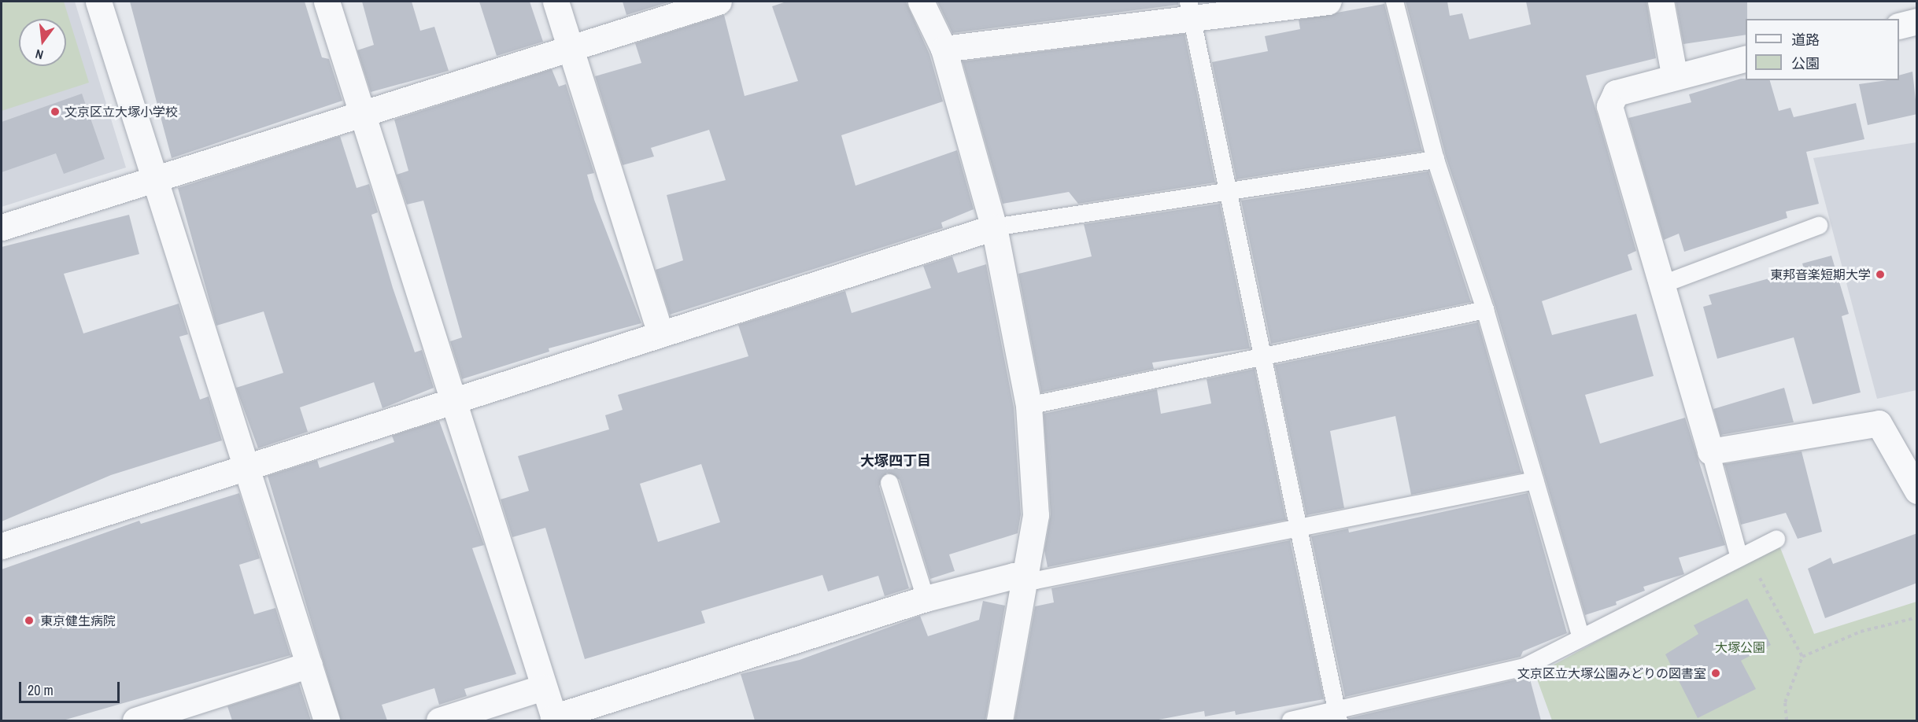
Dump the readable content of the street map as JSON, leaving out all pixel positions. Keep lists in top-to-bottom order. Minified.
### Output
{"districts":["大塚四丁目"],"parks":["大塚公園"],"places":["文京区立大塚小学校","東邦音楽短期大学","東京健生病院","文京区立大塚公園みどりの図書室"],"legend":["道路","公園"],"scale_bar":"20 m","north":"bottom"}
